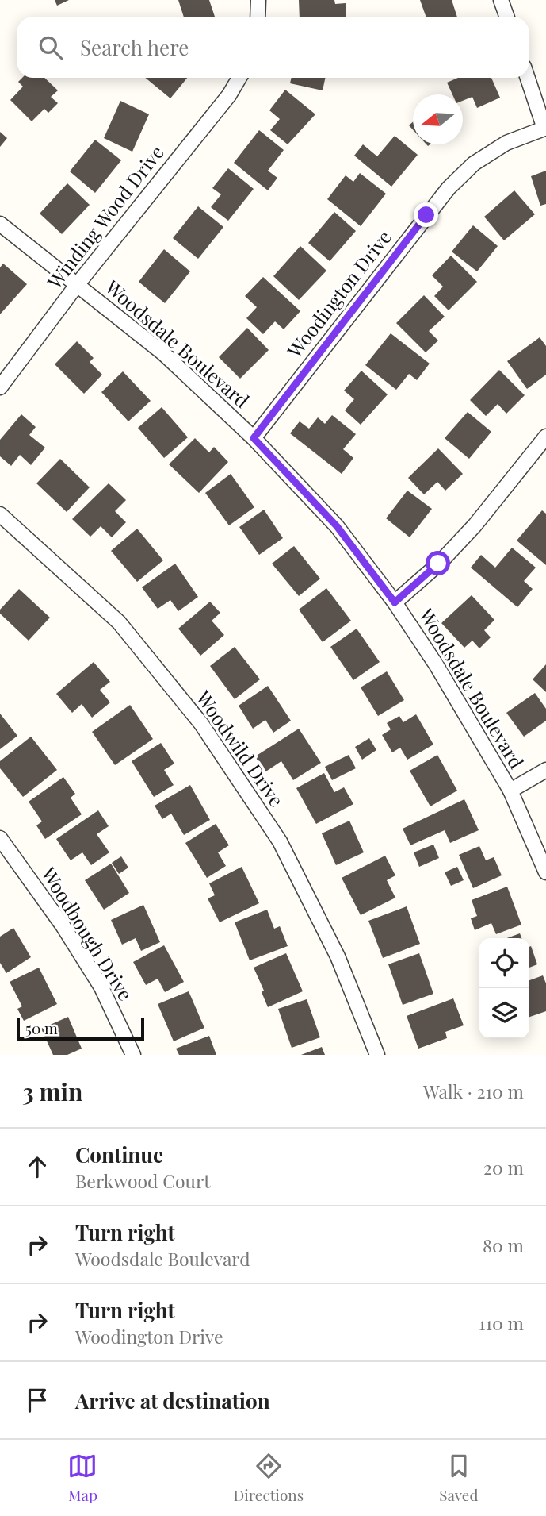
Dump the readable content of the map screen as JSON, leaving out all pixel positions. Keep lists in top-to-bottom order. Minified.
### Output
{"streets":{"street":["Winding Wood Drive","Woodington Drive","Woodsdale Boulevard","Woodwild Drive","Woodbough Drive"]},"crossings":[["Winding Wood Drive","Woodsdale Boulevard"],["Woodington Drive","Woodsdale Boulevard"]],"scale_bar":"50 m","north":"left","page":{"search":"Search here","scale":"50 m","heading":["3 min","Walk · 210 m"],"list":[["Continue","Berkwood Court","20 m"],["Turn right","Woodsdale Boulevard","80 m"],["Turn right","Woodington Drive","110 m"],"Arrive at destination"],"nav":["Map","Directions","Saved"]}}
